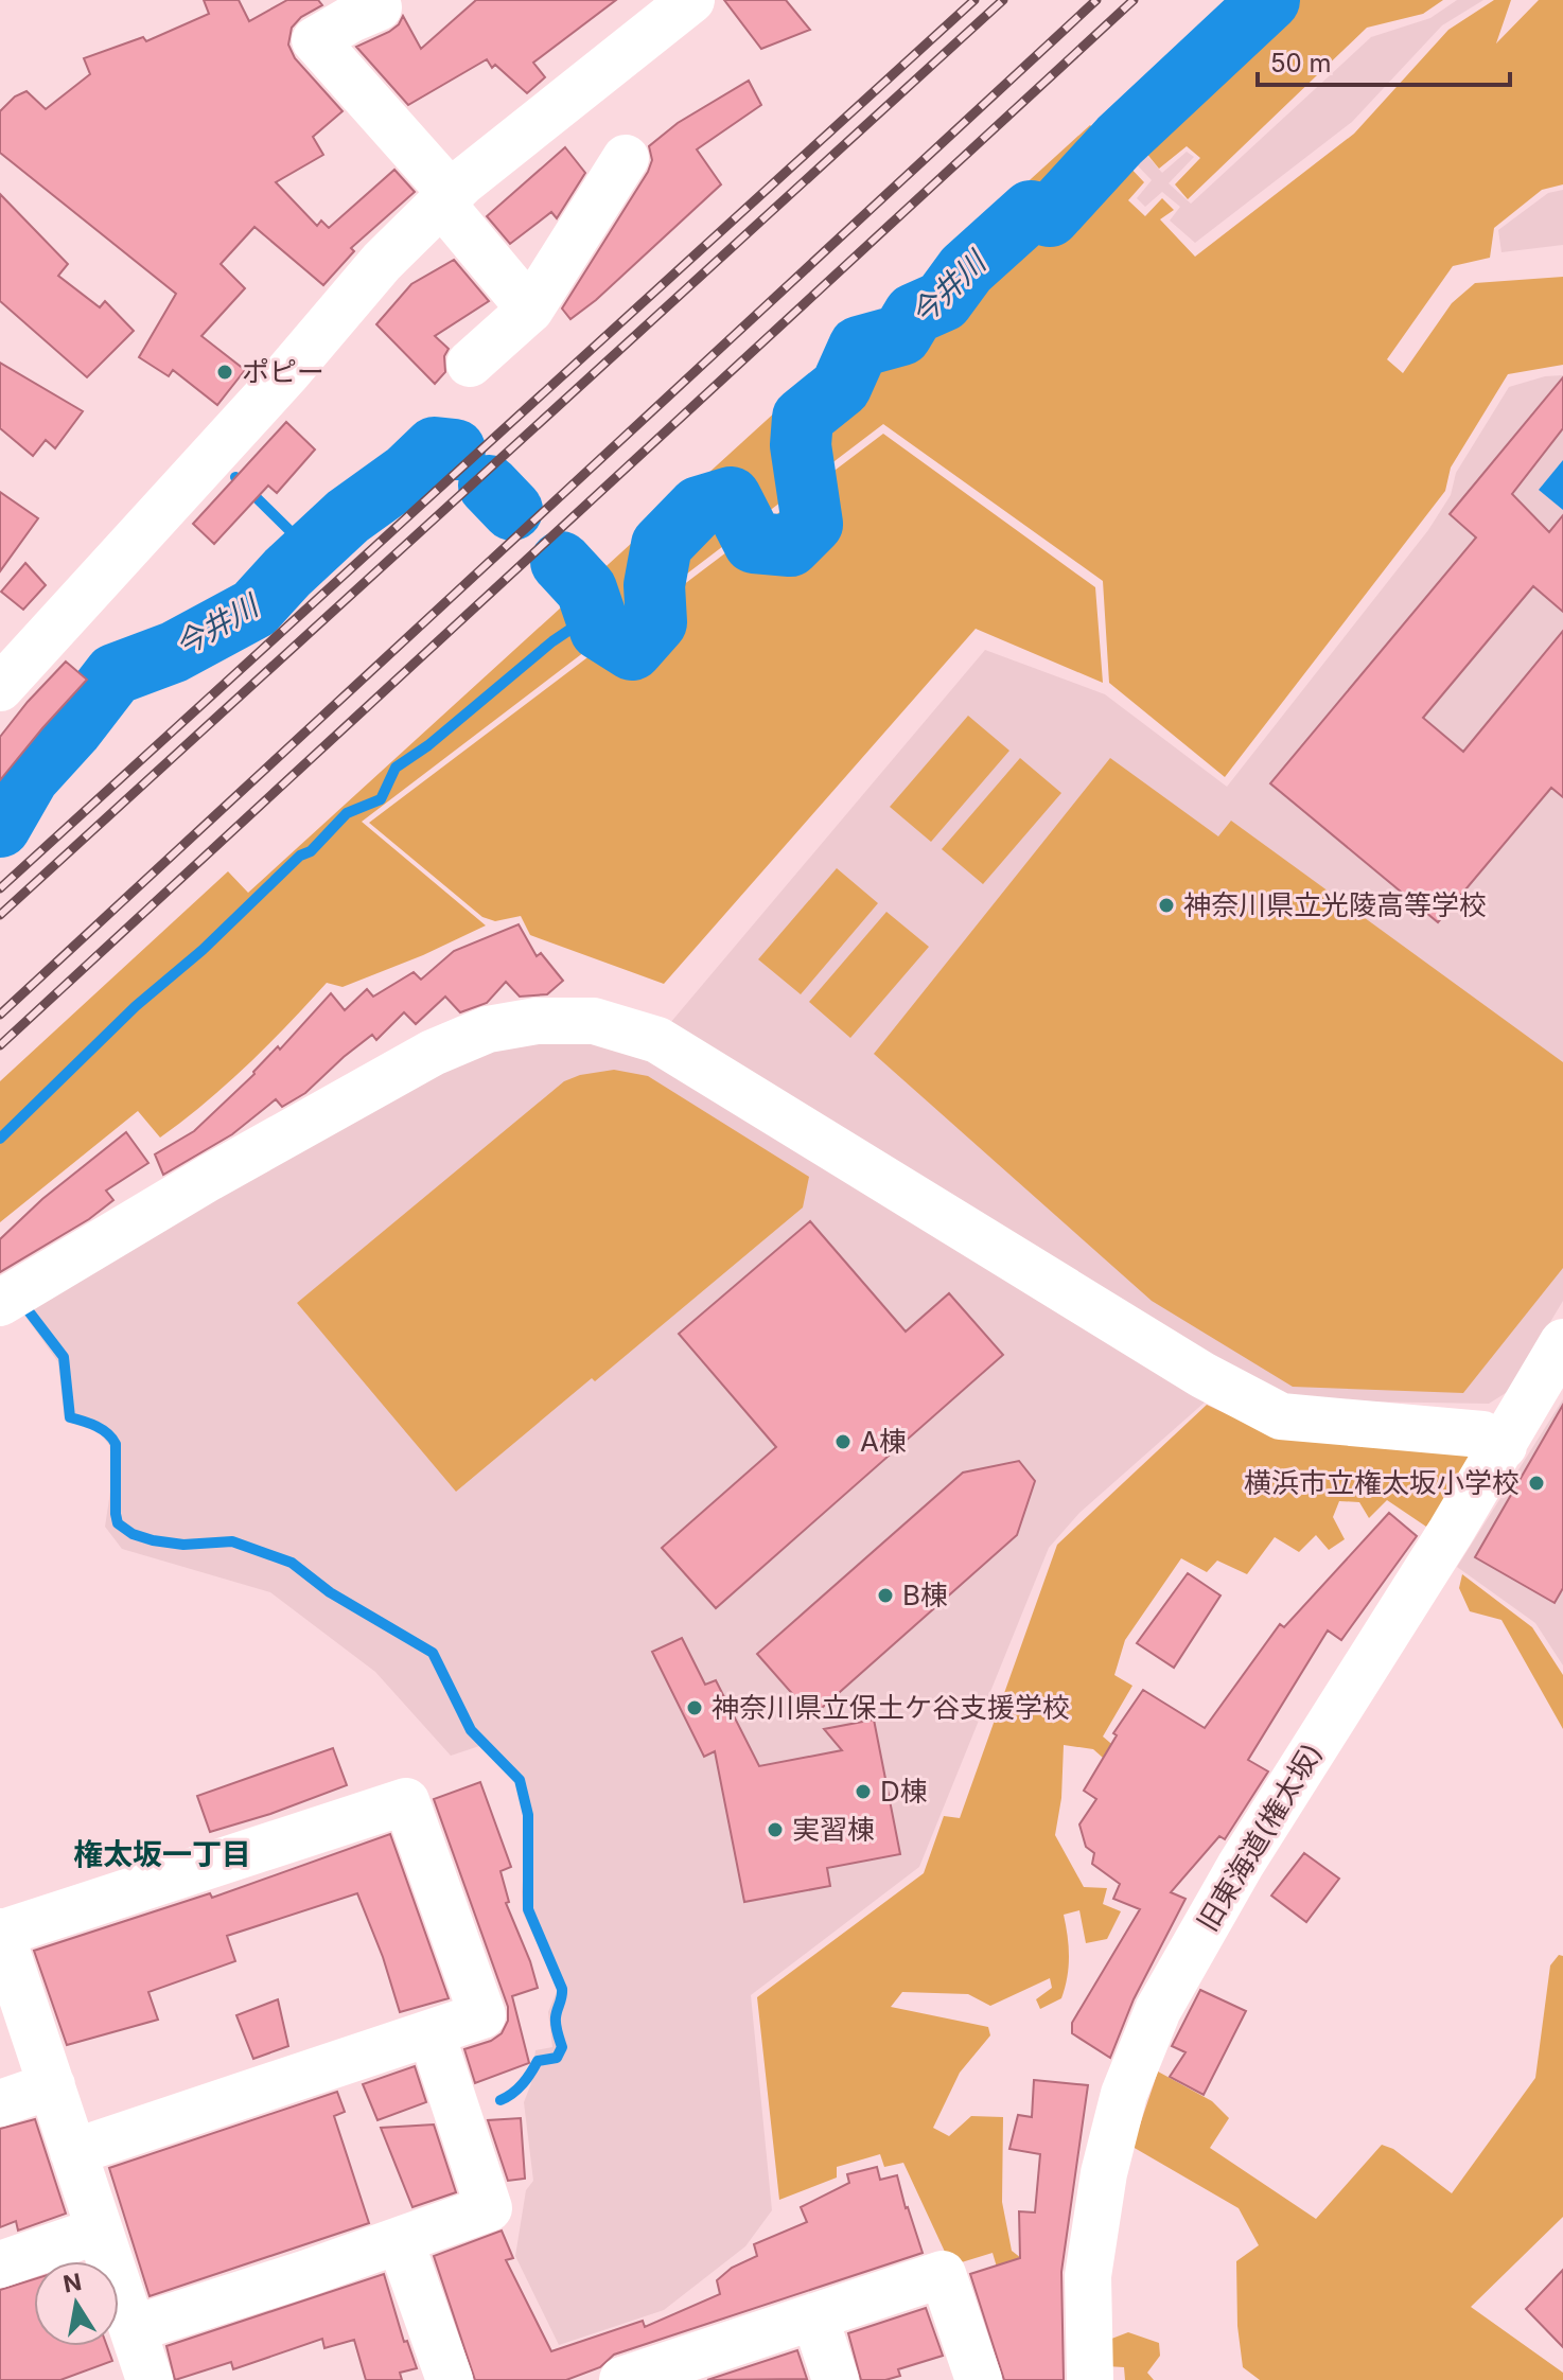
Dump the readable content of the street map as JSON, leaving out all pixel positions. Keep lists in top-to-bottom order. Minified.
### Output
{"streets":{"street":["旧東海道(権太坂)"]},"districts":["権太坂一丁目"],"water":["今井川"],"places":["ポピー","神奈川県立光陵高等学校","A棟","横浜市立権太坂小学校","B棟","神奈川県立保土ケ谷支援学校","D棟","実習棟"],"scale_bar":"50 m","north":"top"}
